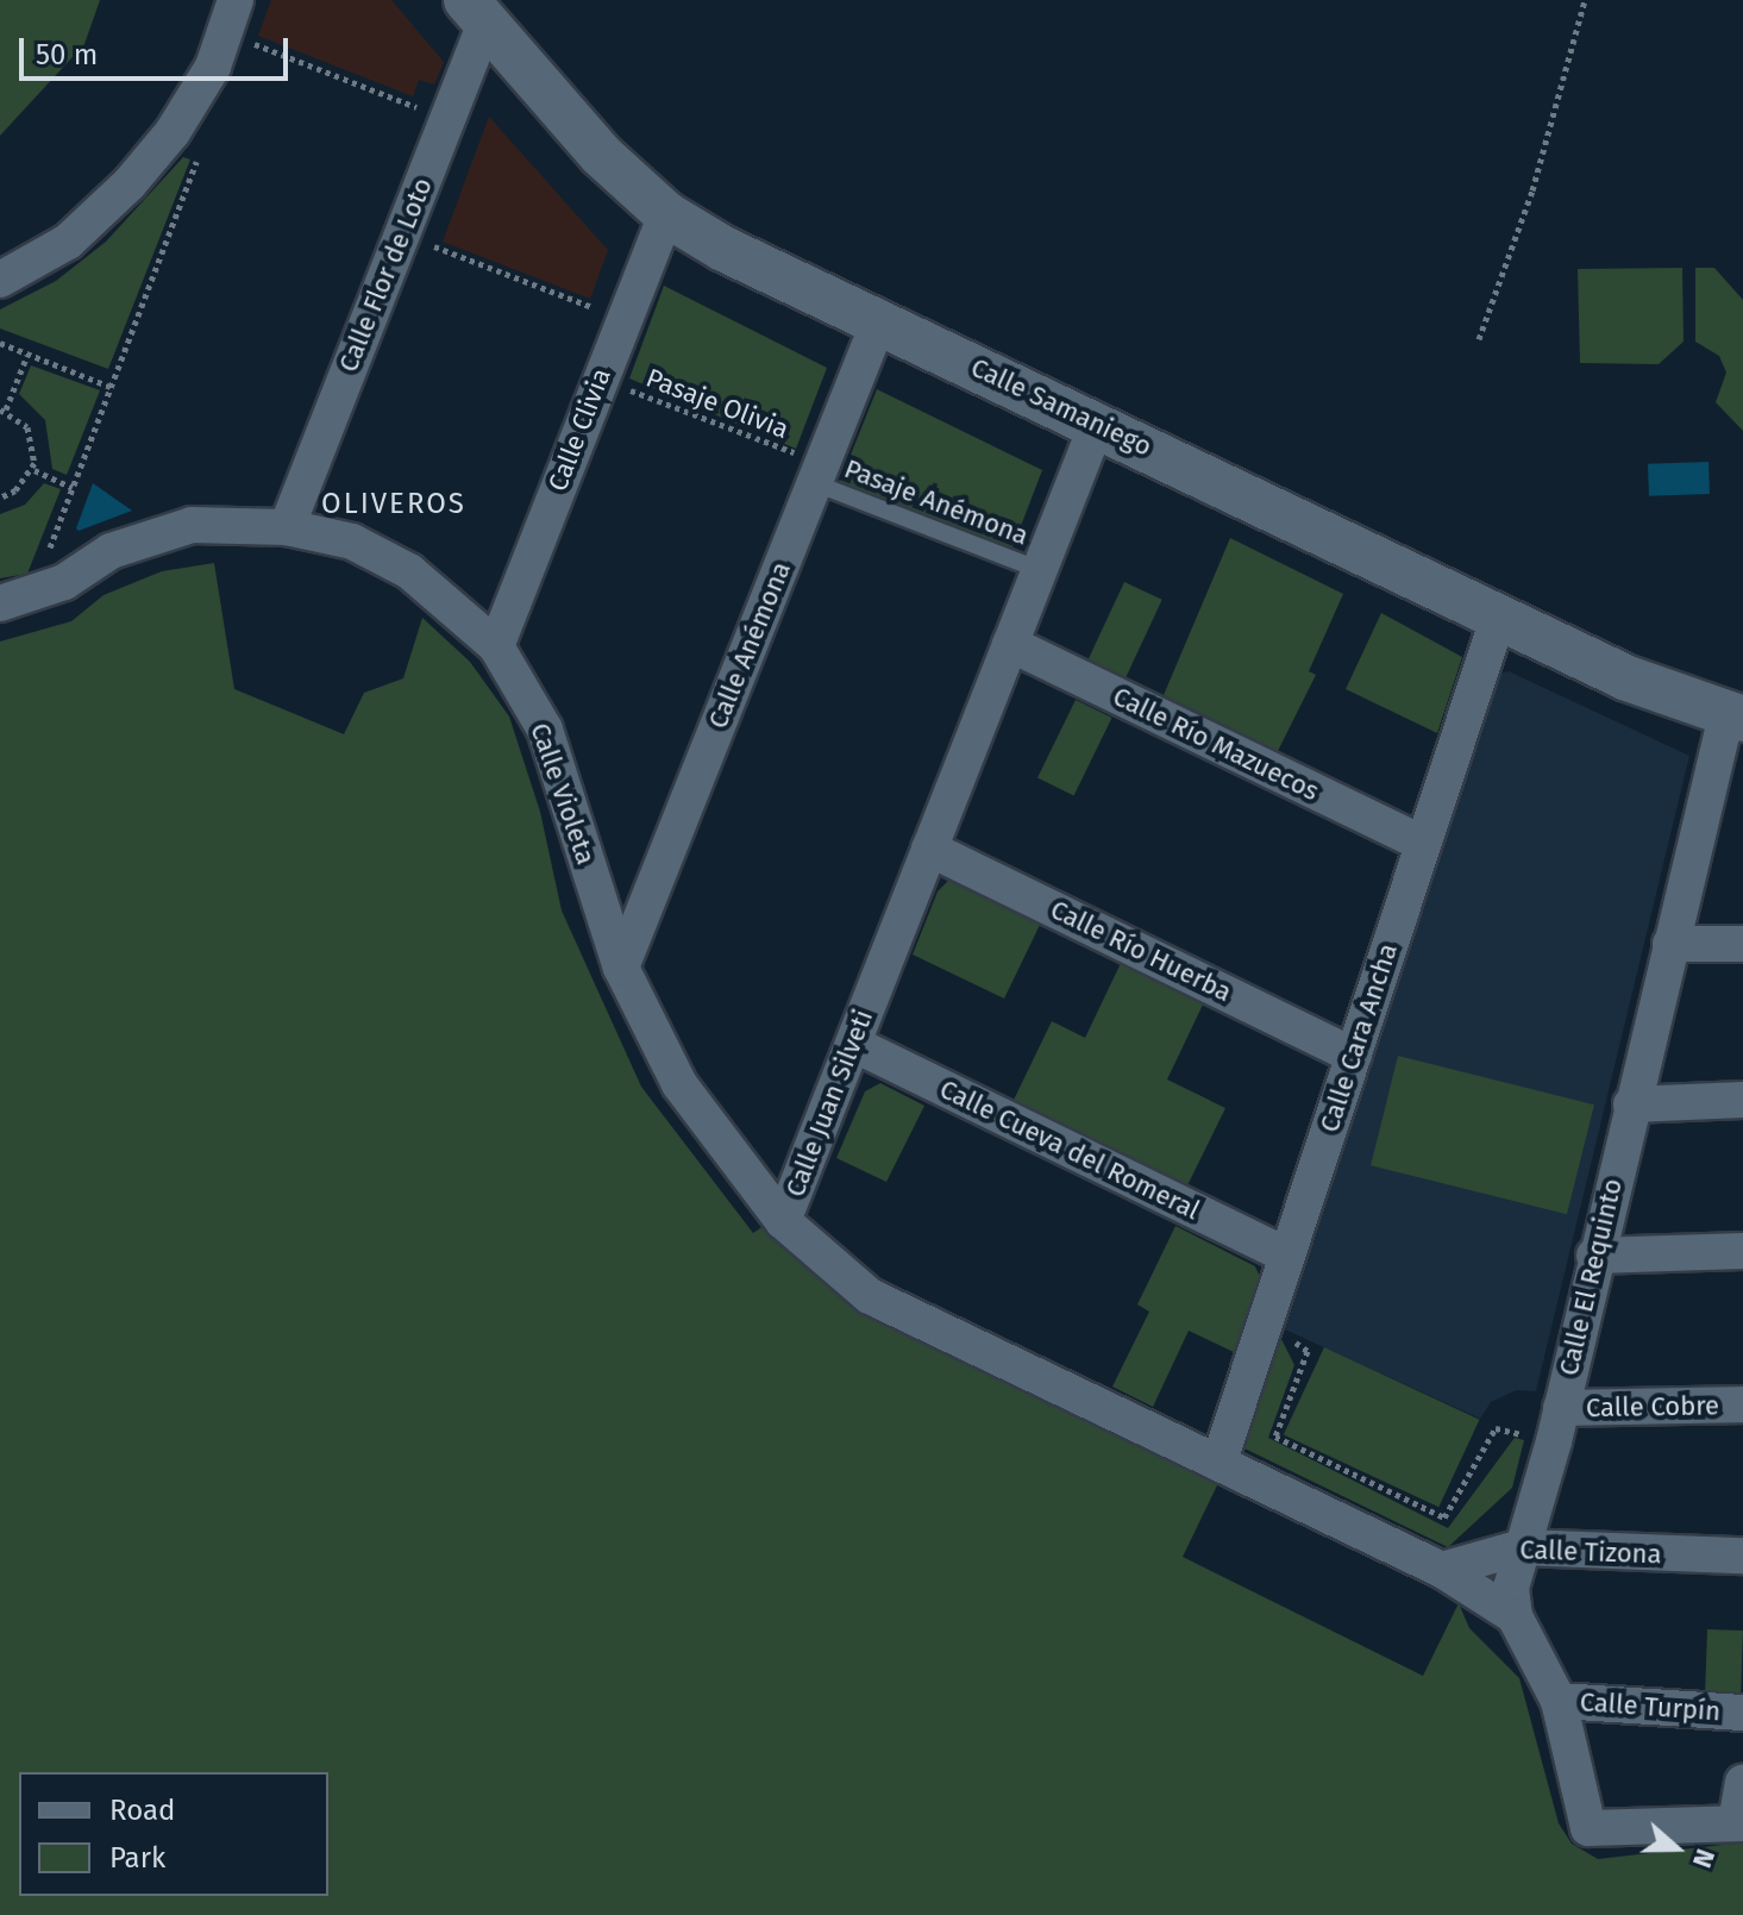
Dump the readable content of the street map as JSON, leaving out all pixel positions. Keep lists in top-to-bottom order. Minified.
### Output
{"streets":{"street":["Calle Flor de Loto","Calle Samaniego","Calle Clivia","Calle Anémona","Calle Río Mazuecos","Calle Violeta","Calle Río Huerba","Calle Cara Ancha","Calle Juan Silveti","Calle Cueva del Romeral","Calle El Requinto","Calle Cobre","Calle Tizona","Calle Turpín"],"lane":["Pasaje Anémona"],"path":["Pasaje Olivia"]},"crossings":[["Calle Flor de Loto","Calle Samaniego"],["Calle Flor de Loto","Calle Violeta"],["Pasaje Olivia","Calle Clivia"],["Pasaje Olivia","Pasaje Anémona"],["Pasaje Olivia","Calle Anémona"],["Calle Samaniego","Calle Clivia"],["Calle Samaniego","Calle Anémona"],["Calle Samaniego","Calle Cara Ancha"],["Calle Samaniego","Calle Juan Silveti"],["Calle Samaniego","Calle El Requinto"],["Calle Clivia","Calle Violeta"],["Pasaje Anémona","Calle Anémona"],["Pasaje Anémona","Calle Juan Silveti"],["Calle Anémona","Calle Violeta"],["Calle Río Mazuecos","Calle Cara Ancha"],["Calle Río Mazuecos","Calle Juan Silveti"],["Calle Violeta","Calle Juan Silveti"],["Calle Río Huerba","Calle Cara Ancha"],["Calle Río Huerba","Calle Juan Silveti"],["Calle Cara Ancha","Calle Juan Silveti"],["Calle Cara Ancha","Calle Cueva del Romeral"],["Calle Juan Silveti","Calle Cueva del Romeral"],["Calle Juan Silveti","Calle El Requinto"],["Calle Juan Silveti","Calle Tizona"],["Calle El Requinto","Calle Cobre"],["Calle El Requinto","Calle Tizona"],["Calle El Requinto","Calle Turpín"]],"districts":["OLIVEROS"],"legend":["Road","Park"],"scale_bar":"50 m","north":"right"}
